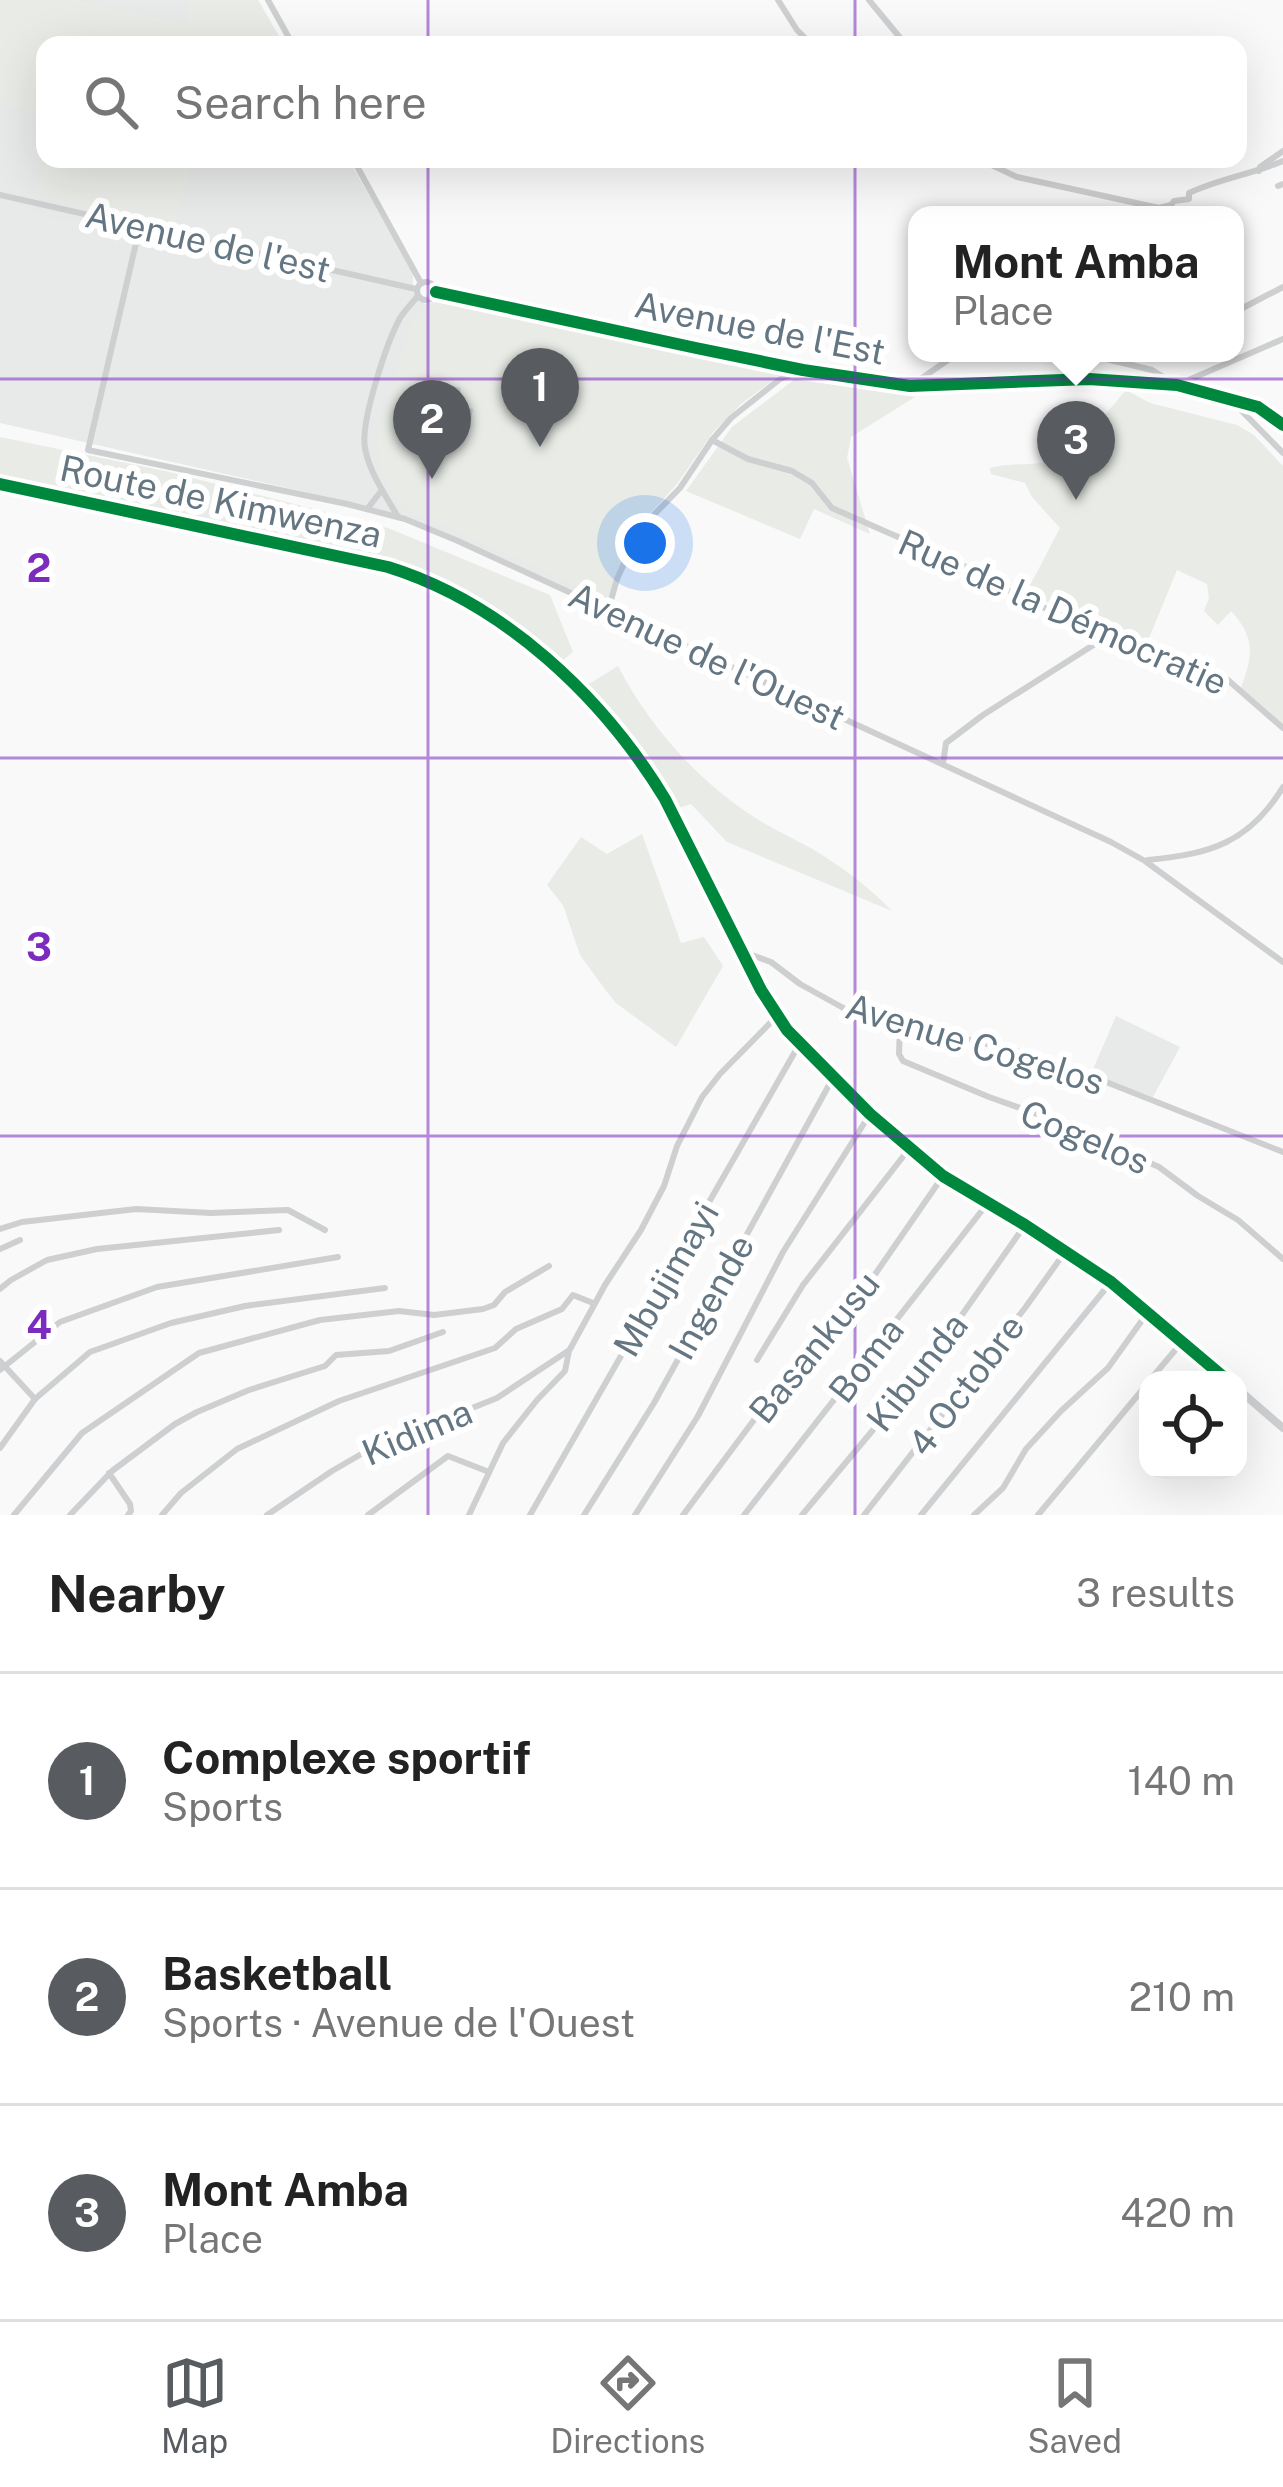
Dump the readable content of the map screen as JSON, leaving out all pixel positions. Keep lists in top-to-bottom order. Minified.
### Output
{"streets":{"street":["Avenue de l'est","Avenue de l'Est","Route de Kimwenza","Rue de la Démocratie","Avenue de l'Ouest","Avenue Cogelos","Cogelos","Mbujimayi","Ingende","Basankusu","Boma","Kibunda","4 Octobre","Kidima"]},"crossings":[["Avenue de l'est","Avenue de l'Est"],["Avenue de l'est","Avenue de l'Ouest"],["Route de Kimwenza","Avenue Cogelos"],["Route de Kimwenza","Mbujimayi"],["Route de Kimwenza","Ingende"],["Route de Kimwenza","Basankusu"],["Route de Kimwenza","Boma"],["Route de Kimwenza","Kibunda"],["Route de Kimwenza","4 Octobre"],["Avenue Cogelos","Cogelos"]],"page":{"search":"Search here","popup":["Mont Amba","Place"],"pins":["1","2","3"],"heading":["Nearby","3 results"],"list":[{"mark":"1","name":"Complexe sportif","note":"Sports","value":"140 m"},{"mark":"2","name":"Basketball","note":"Sports · Avenue de l'Ouest","value":"210 m"},{"mark":"3","name":"Mont Amba","note":"Place","value":"420 m"}],"nav":["Map","Directions","Saved"]},"grid":{"rows":["2","3","4"]}}
